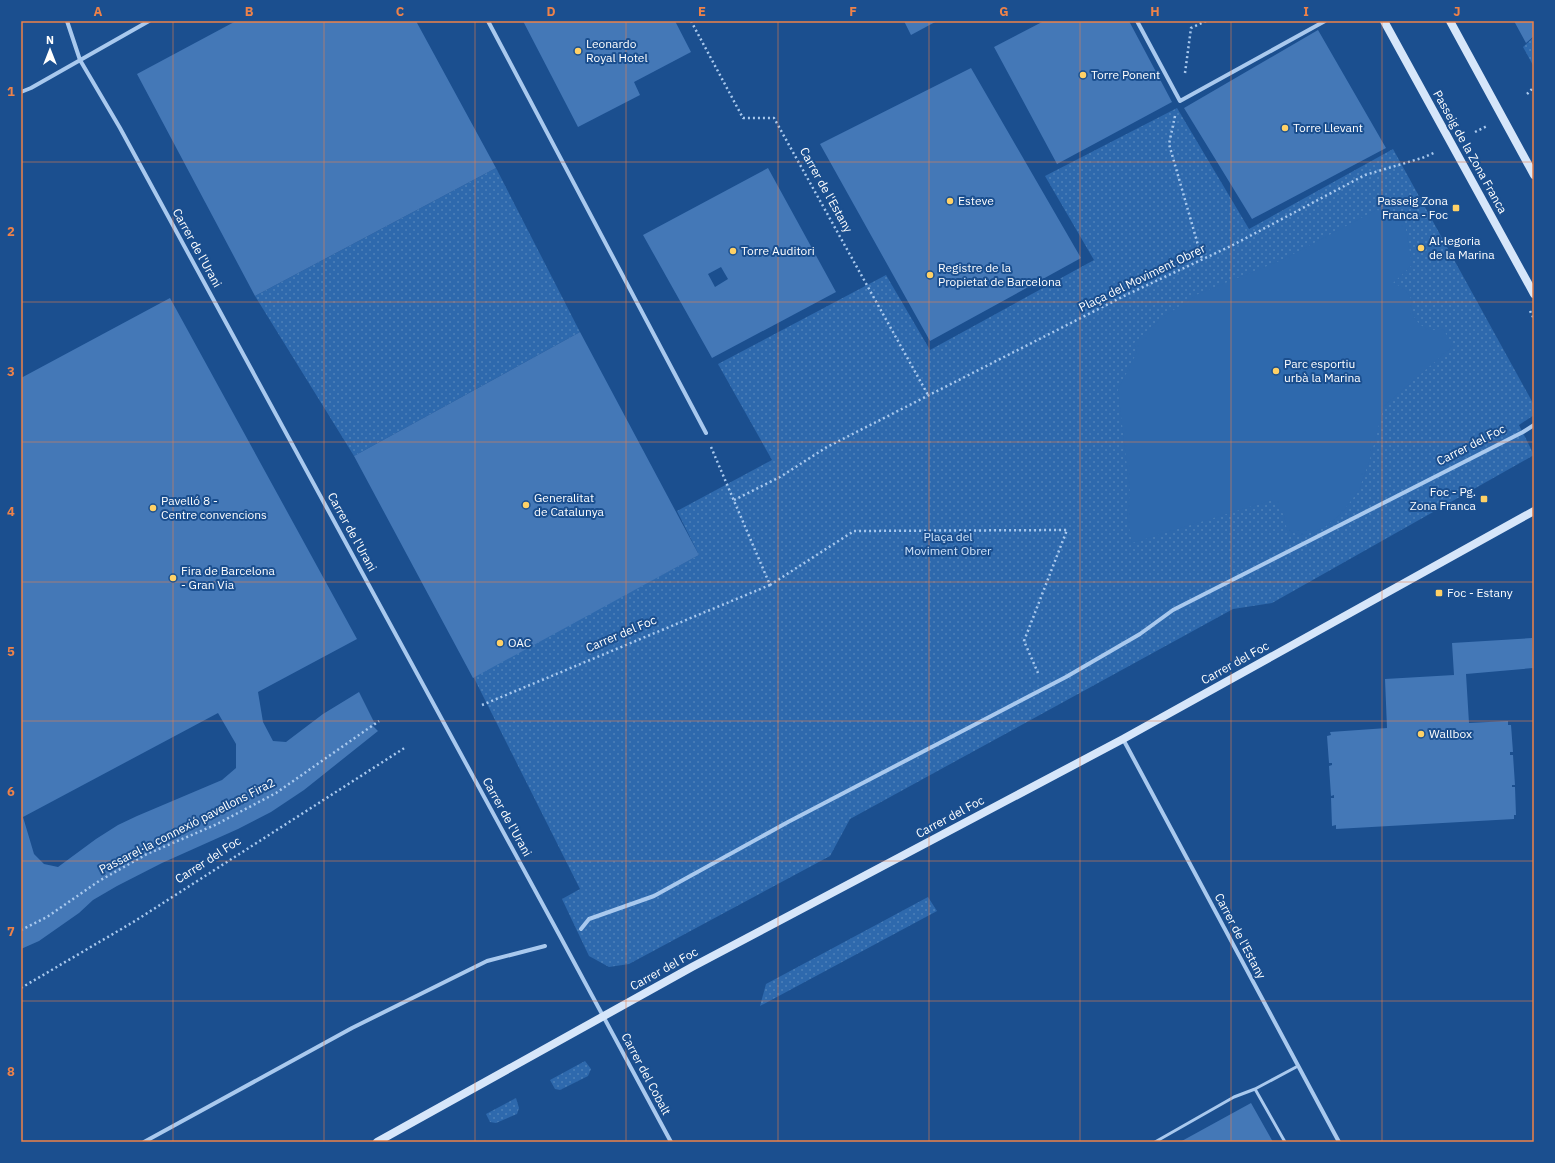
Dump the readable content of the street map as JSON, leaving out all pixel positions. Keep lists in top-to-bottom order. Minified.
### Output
{"streets":{"street":["Passeig de la Zona Franca","Carrer de l'Estany","Carrer de l'Urani","Carrer del Foc","Carrer del Cobalt"],"path":["Plaça del Moviment Obrer","Passarel·la connexió pavellons Fira2"]},"crossings":[["Carrer de l'Estany","Plaça del Moviment Obrer"],["Carrer de l'Estany","Carrer del Foc"],["Carrer de l'Urani","Carrer del Foc"],["Carrer de l'Urani","Carrer del Cobalt"],["Carrer del Foc","Carrer del Cobalt"]],"parks":["Plaça del Moviment Obrer"],"places":{"other":["Leonardo Royal Hotel","Torre Ponent","Torre Llevant","Esteve","Al·legoria de la Marina","Torre Auditori","Registre de la Propietat de Barcelona","Parc esportiu urbà la Marina","Generalitat de Catalunya","Pavelló 8 - Centre convencions","Fira de Barcelona - Gran Via","OAC","Wallbox"],"transit":["Passeig Zona Franca - Foc","Foc - Pg. Zona Franca","Foc - Estany"]},"north":"top","grid":{"columns":["A","B","C","D","E","F","G","H","I","J"],"rows":["1","2","3","4","5","6","7","8"]}}
